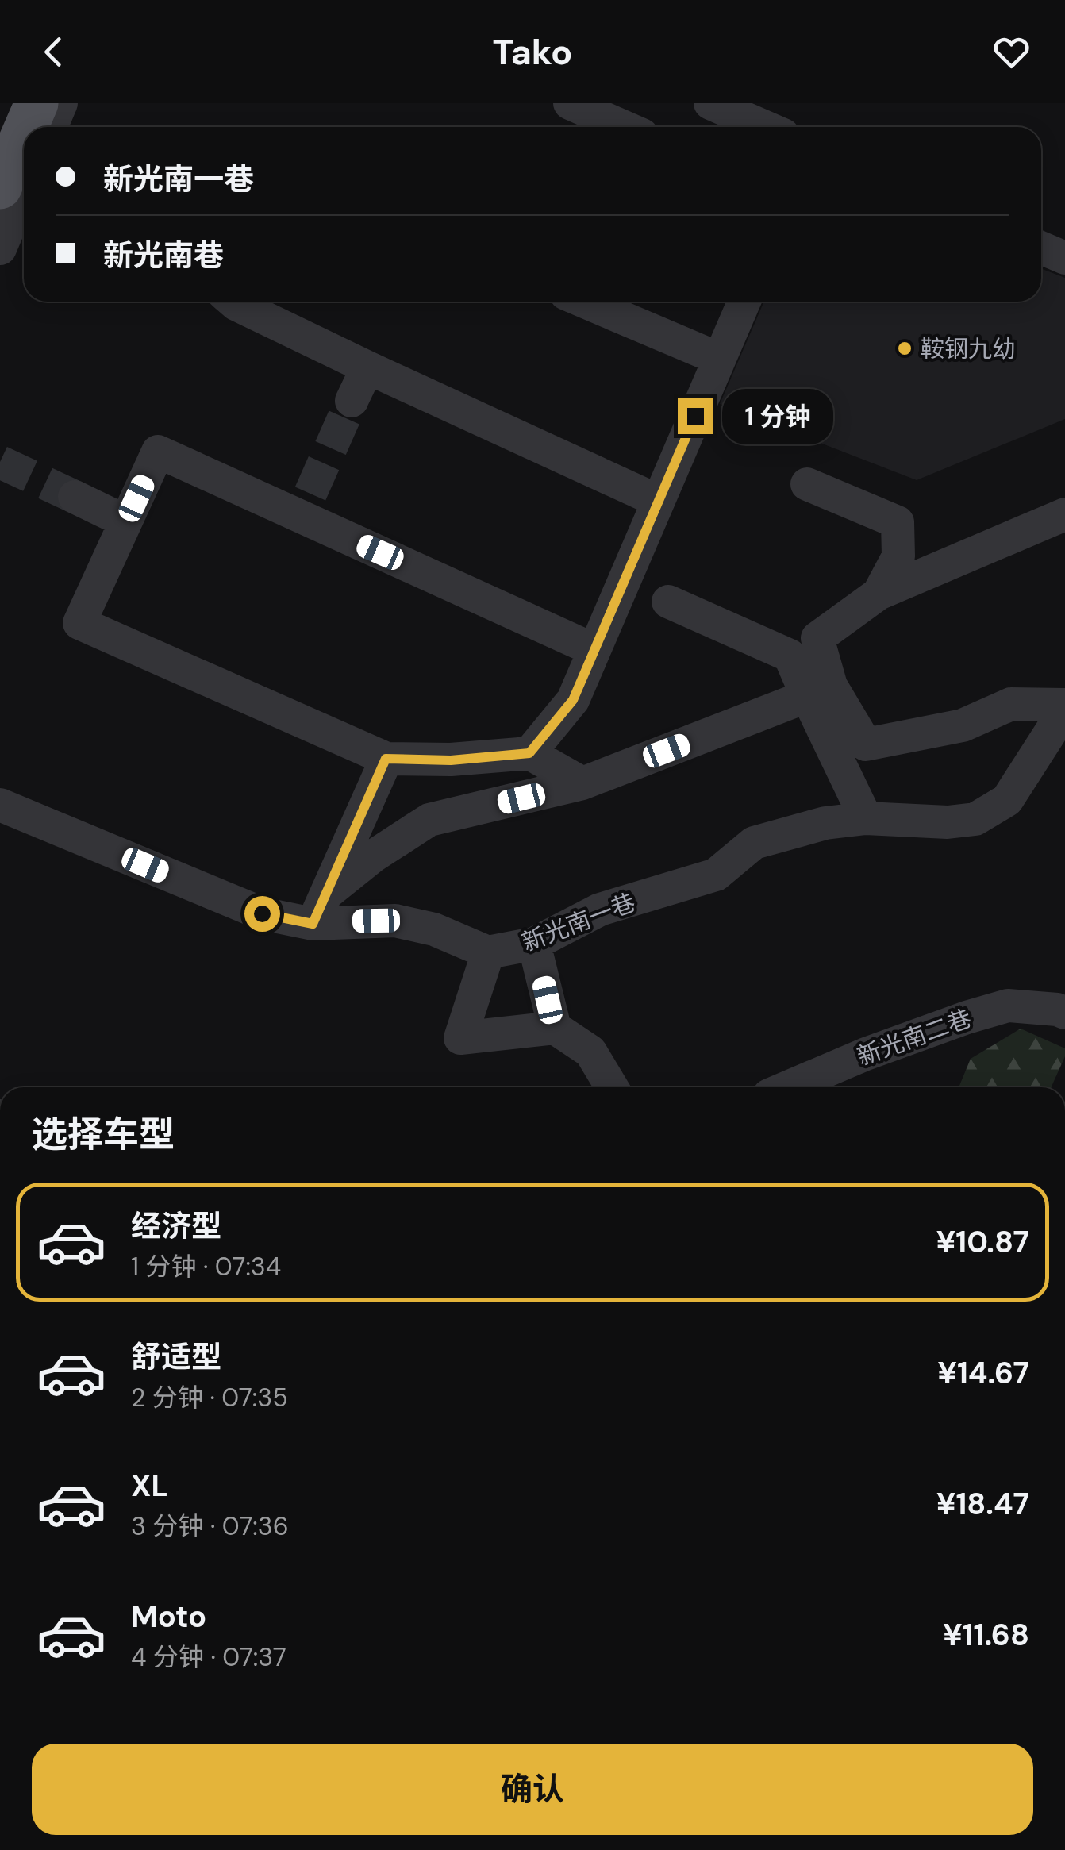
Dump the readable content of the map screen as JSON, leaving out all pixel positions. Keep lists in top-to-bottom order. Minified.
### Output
{"streets":{"street":["新光南一巷","新光南二巷"]},"places":["鞍钢九幼"],"page":{"header":"Tako","banner":["新光南一巷","新光南巷"],"bubble":"1 分钟","heading":"选择车型","list":[{"name":"经济型","note":"1 分钟 · 07:34","value":"¥10.87"},{"name":"舒适型","note":"2 分钟 · 07:35","value":"¥14.67"},{"name":"XL","note":"3 分钟 · 07:36","value":"¥18.47"},{"name":"Moto","note":"4 分钟 · 07:37","value":"¥11.68"}],"buttons":"确认"}}
